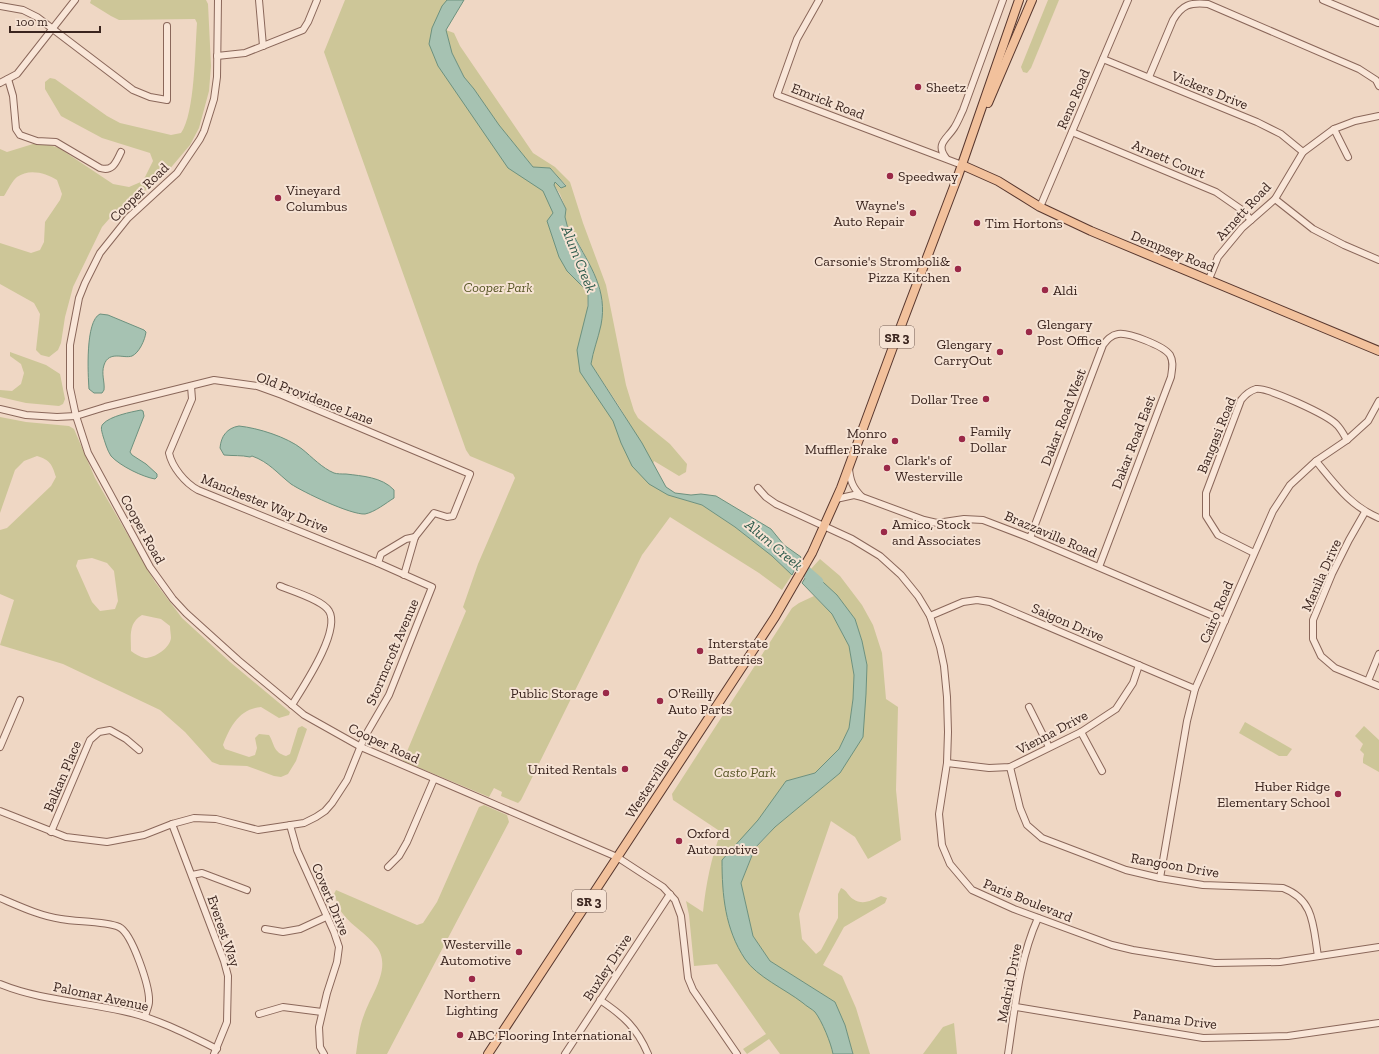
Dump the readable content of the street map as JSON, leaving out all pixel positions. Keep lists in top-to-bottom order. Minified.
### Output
{"streets":{"main road":["Dempsey Road","SR 3","Westerville Road"],"street":["Vickers Drive","Reno Road","Emrick Road","Arnett Court","Cooper Road","Arnett Road","Old Providence Lane","Dakar Road West","Bangasi Road","Dakar Road East","Manchester Way Drive","Brazzaville Road","Manila Drive","Cairo Road","Saigon Drive","Stormcroft Avenue","Vienna Drive","Balkan Place","Rangoon Drive","Covert Drive","Paris Boulevard","Everest Way","Buxley Drive","Madrid Drive","Palomar Avenue","Panama Drive"]},"crossings":[["Vickers Drive","Reno Road"],["Vickers Drive","Arnett Road"],["Reno Road","Arnett Court"],["Reno Road","Dempsey Road"],["Emrick Road","Dempsey Road"],["Emrick Road","Westerville Road"],["Arnett Court","Arnett Road"],["Cooper Road","Old Providence Lane"],["Cooper Road","Stormcroft Avenue"],["Cooper Road","Westerville Road"],["Cooper Road","Buxley Drive"],["Arnett Road","Dempsey Road"],["Dempsey Road","Westerville Road"],["Old Providence Lane","Manchester Way Drive"],["Dakar Road West","Dakar Road East"],["Dakar Road West","Brazzaville Road"],["Bangasi Road","Cairo Road"],["Dakar Road East","Brazzaville Road"],["Manchester Way Drive","Stormcroft Avenue"],["Brazzaville Road","Cairo Road"],["Brazzaville Road","Westerville Road"],["Cairo Road","Saigon Drive"],["Cairo Road","Rangoon Drive"],["Saigon Drive","Vienna Drive"],["Saigon Drive","Paris Boulevard"],["Stormcroft Avenue","Balkan Place"],["Stormcroft Avenue","Covert Drive"],["Stormcroft Avenue","Everest Way"],["Vienna Drive","Rangoon Drive"],["Vienna Drive","Paris Boulevard"],["Westerville Road","Paris Boulevard"],["Rangoon Drive","Paris Boulevard"],["Paris Boulevard","Madrid Drive"],["Everest Way","Palomar Avenue"],["Madrid Drive","Panama Drive"]],"water":["Alum Creek"],"parks":["Cooper Park","Casto Park"],"places":["Sheetz","Speedway","Vineyard Columbus","Wayne's Auto Repair","Tim Hortons","Carsonie's Stromboli& Pizza Kitchen","Aldi","Glengary Post Office","Glengary CarryOut","Dollar Tree","Family Dollar","Monro Muffler Brake","Clark's of Westerville","Amico, Stock and Associates","Interstate Batteries","Public Storage","O'Reilly Auto Parts","United Rentals","Huber Ridge Elementary School","Oxford Automotive","Westerville Automotive","Northern Lighting","ABC Flooring International"],"scale_bar":"100 m"}
